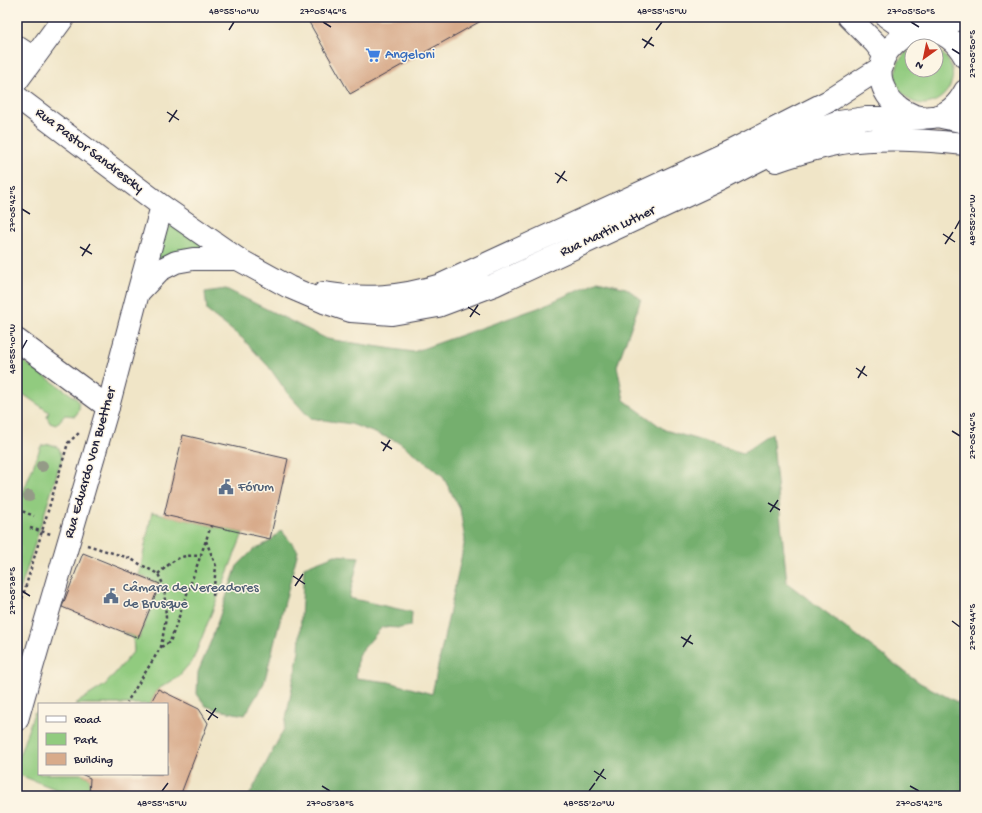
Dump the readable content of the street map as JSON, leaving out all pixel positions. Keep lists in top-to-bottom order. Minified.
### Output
{"streets":{"main road":["Rua Pastor Sandrescky","Rua Martin Luther","Rua Eduardo Von Buettner"]},"crossings":[["Rua Pastor Sandrescky","Rua Martin Luther"],["Rua Pastor Sandrescky","Rua Eduardo Von Buettner"],["Rua Martin Luther","Rua Eduardo Von Buettner"]],"places":{"supermarket":["Angeloni"],"public building":["Fórum","Câmara de Vereadores de Brusque"]},"legend":["Road","Park","Building"],"north":"bottom left","coordinates":["48°55'10\"W","27°05'46\"S","48°55'15\"W","27°05'50\"S","27°05'42\"S","48°55'20\"W","27°05'38\"S","27°05'44\"S"]}
